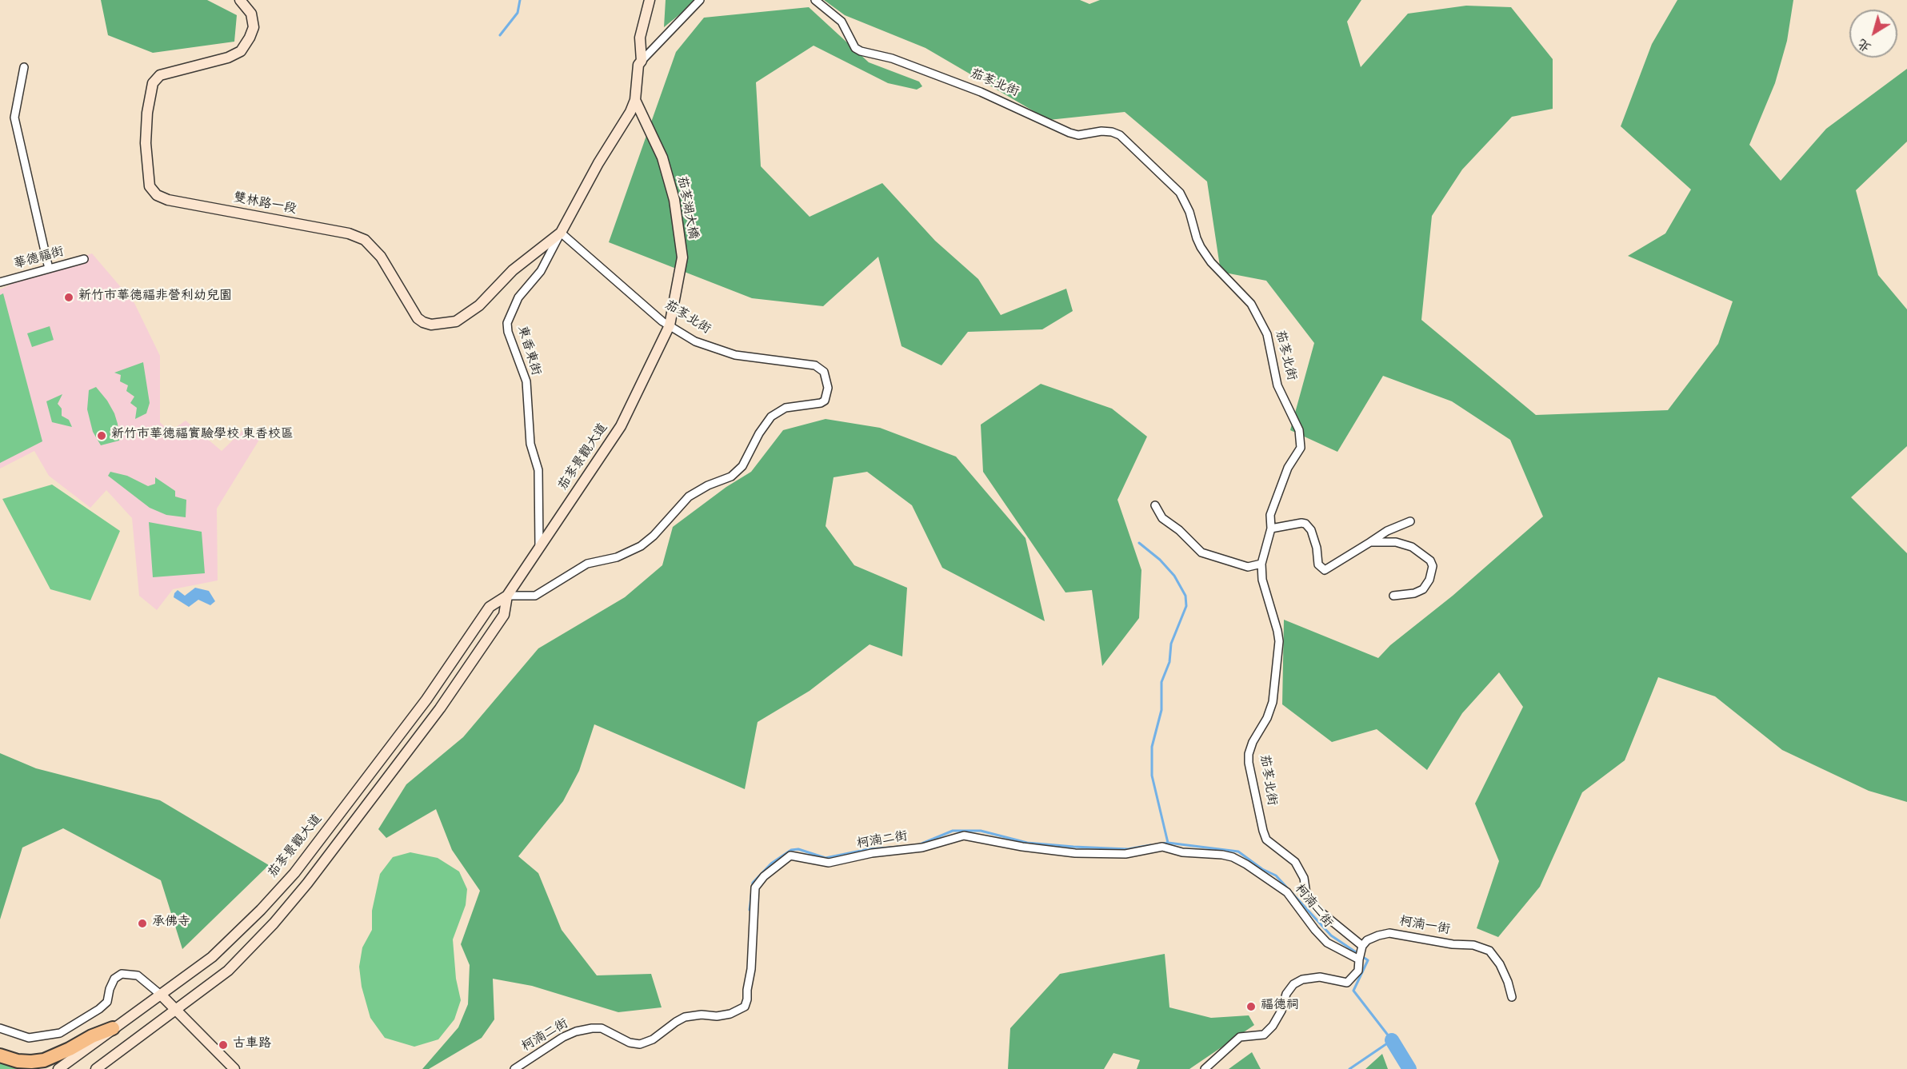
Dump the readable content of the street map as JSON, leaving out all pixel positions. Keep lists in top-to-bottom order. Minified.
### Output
{"streets":{"street":["茄苳北街","雙林路一段","茄苳湖大橋","華德福街","東香東街","茄苳景觀大道","柯湳二街","柯湳一街"]},"crossings":[["茄苳北街","雙林路一段"],["茄苳北街","茄苳湖大橋"],["茄苳北街","東香東街"],["茄苳北街","茄苳景觀大道"],["茄苳北街","柯湳一街"],["雙林路一段","東香東街"],["茄苳湖大橋","茄苳景觀大道"],["東香東街","茄苳景觀大道"]],"places":["新竹市華德福非營利幼兒園","新竹市華德福實驗學校 東香校區","承佛寺","福德祠","古車路"],"north":"bottom left"}
